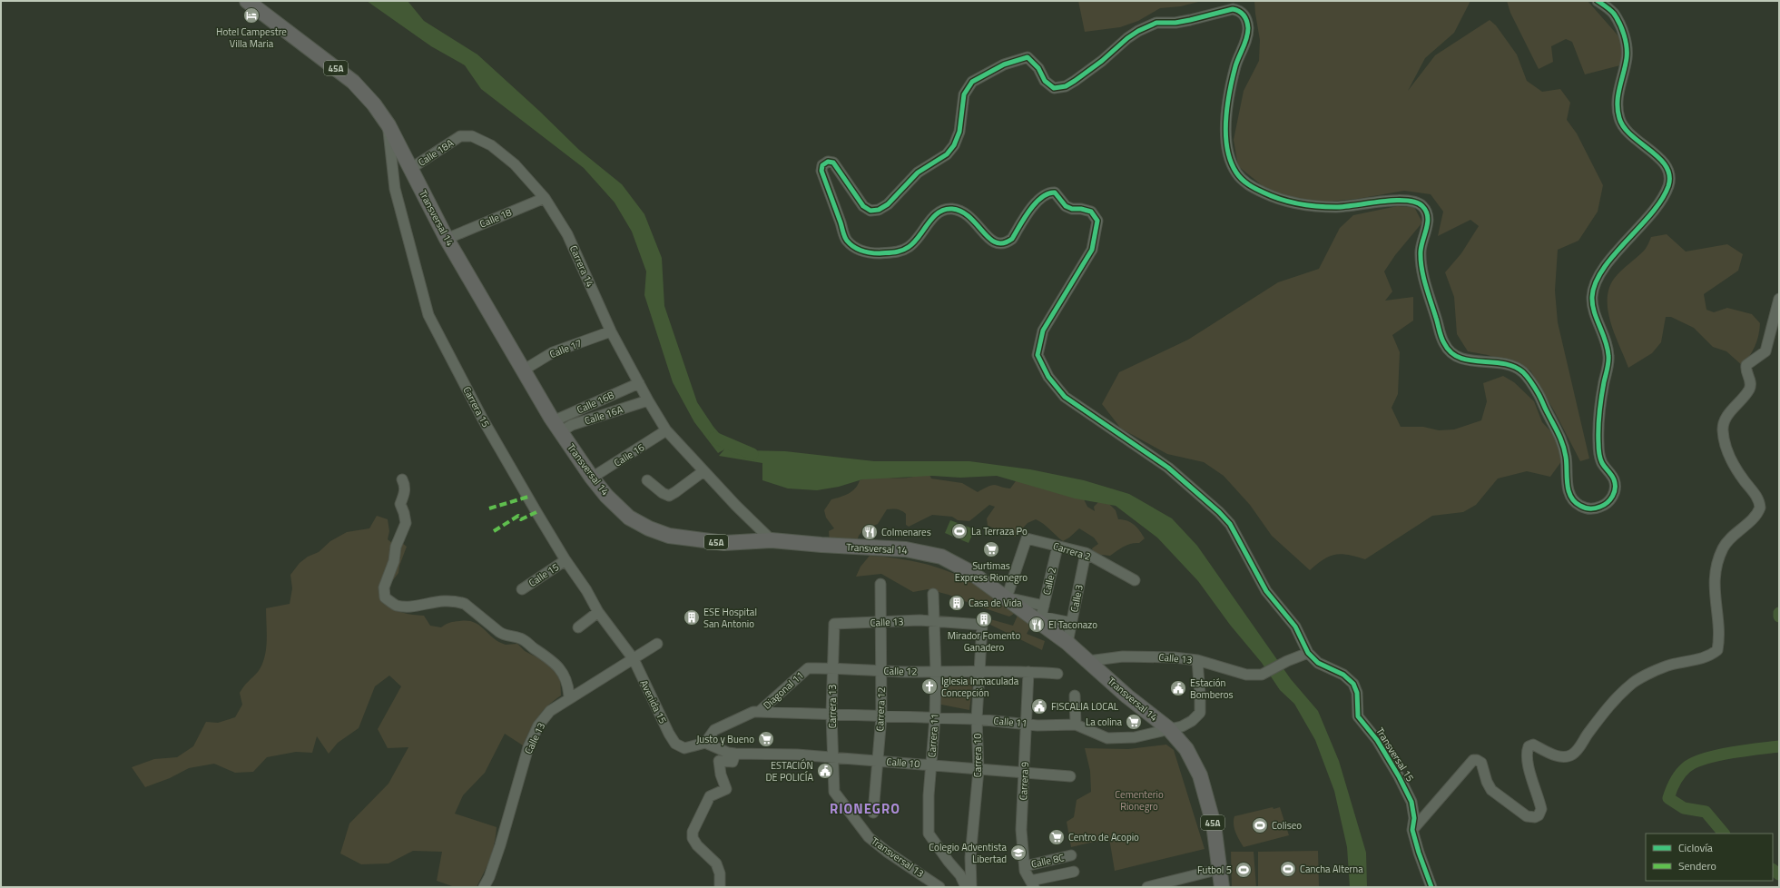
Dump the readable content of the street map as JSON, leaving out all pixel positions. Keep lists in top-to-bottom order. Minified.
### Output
{"streets":{"highway":["45A","Transversal 14"],"street":["Calle 18A","Calle 18","Carrera 14","Calle 17","Calle 16B","Carrera 15","Calle 16A","Calle 16","Carrera 2","Calle 15","Calle 2","Calle 3","Calle 13","Calle 12","Diagonal 11","Avenida 15","Carrera 13","Carrera 12","Calle 11","Carrera 11","Transversal 15","Carrera 10","Calle 10","Carrera 9","Transversal 13","Calle 8C"]},"crossings":[["45A","Transversal 14"],["Calle 18A","Transversal 14"],["Calle 18A","Carrera 14"],["Transversal 14","Calle 18"],["Transversal 14","Carrera 14"],["Transversal 14","Calle 17"],["Transversal 14","Calle 16B"],["Transversal 14","Carrera 15"],["Transversal 14","Calle 16A"],["Transversal 14","Calle 16"],["Transversal 14","Carrera 2"],["Transversal 14","Calle 3"],["Transversal 14","Calle 13"],["Transversal 14","Calle 11"],["Calle 18","Carrera 14"],["Carrera 14","Calle 17"],["Carrera 14","Calle 16B"],["Carrera 14","Calle 16A"],["Carrera 14","Calle 16"],["Calle 16B","Calle 16A"],["Carrera 15","Calle 15"],["Carrera 15","Calle 13"],["Carrera 15","Avenida 15"],["Carrera 2","Calle 2"],["Carrera 2","Calle 3"],["Calle 2","Calle 3"],["Calle 13","Avenida 15"],["Calle 13","Carrera 13"],["Calle 13","Carrera 12"],["Calle 13","Calle 11"],["Calle 13","Carrera 11"],["Calle 13","Transversal 15"],["Calle 13","Carrera 10"],["Calle 12","Diagonal 11"],["Calle 12","Carrera 13"],["Calle 12","Carrera 12"],["Calle 12","Carrera 11"],["Calle 12","Carrera 10"],["Calle 12","Carrera 9"],["Diagonal 11","Calle 11"],["Avenida 15","Calle 10"],["Carrera 13","Calle 11"],["Carrera 13","Calle 10"],["Carrera 13","Transversal 13"],["Carrera 12","Calle 11"],["Carrera 12","Calle 10"],["Calle 11","Carrera 11"],["Calle 11","Carrera 10"],["Calle 11","Carrera 9"],["Carrera 11","Calle 10"],["Carrera 10","Calle 10"],["Calle 10","Carrera 9"],["Carrera 9","Calle 8C"]],"districts":["RIONEGRO"],"parks":["Cementerio Rionegro"],"places":{"hotel":["Hotel Campestre Villa Maria"],"sports":["La Terraza Po","Coliseo","Cancha Alterna","Futbol 5"],"restaurant":["Colmenares","El Taconazo"],"supermarket":["Surtimas Express Rionegro","La colina","Justo y Bueno","Centro de Acopio"],"building":["Casa de Vida","ESE Hospital San Antonio","Mirador Fomento Ganadero"],"church":["Iglesia Inmaculada Concepción"],"public building":["Estación Bomberos","FISCALIA LOCAL","ESTACIÓN DE POLICÍA"],"school or university":["Colegio Adventista Libertad"]},"legend":["Ciclovía","Sendero"]}
